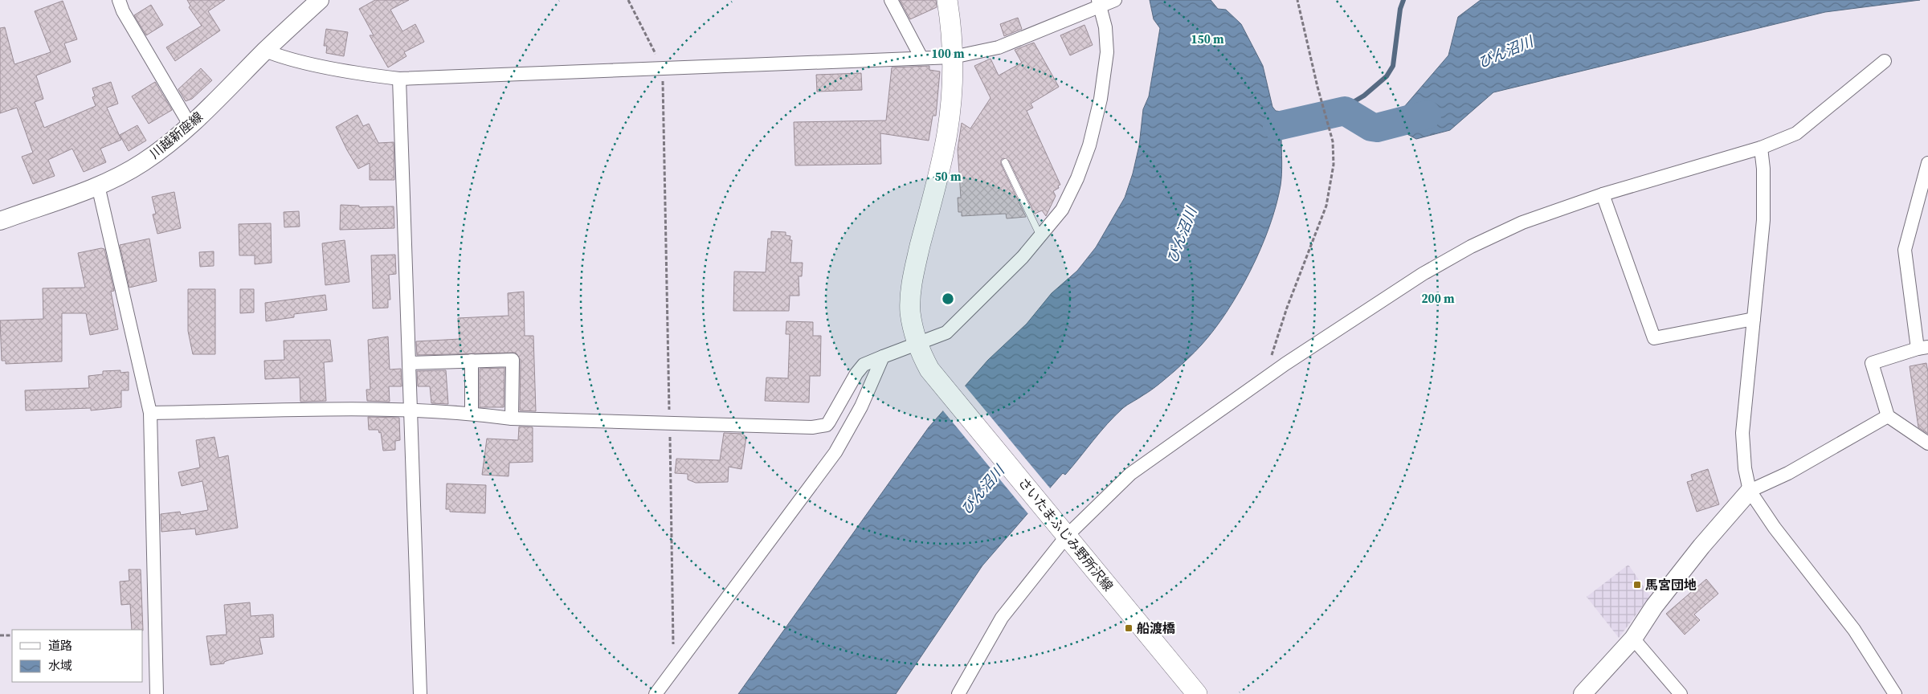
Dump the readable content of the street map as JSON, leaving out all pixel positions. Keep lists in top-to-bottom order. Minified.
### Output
{"streets":{"main road":["川越新座線","さいたまふじみ野所沢線"]},"water":["びん沼川"],"places":{"transit":["馬宮団地","船渡橋"]},"legend":["道路","水域"],"rings":["150 m","100 m","50 m","200 m"]}
